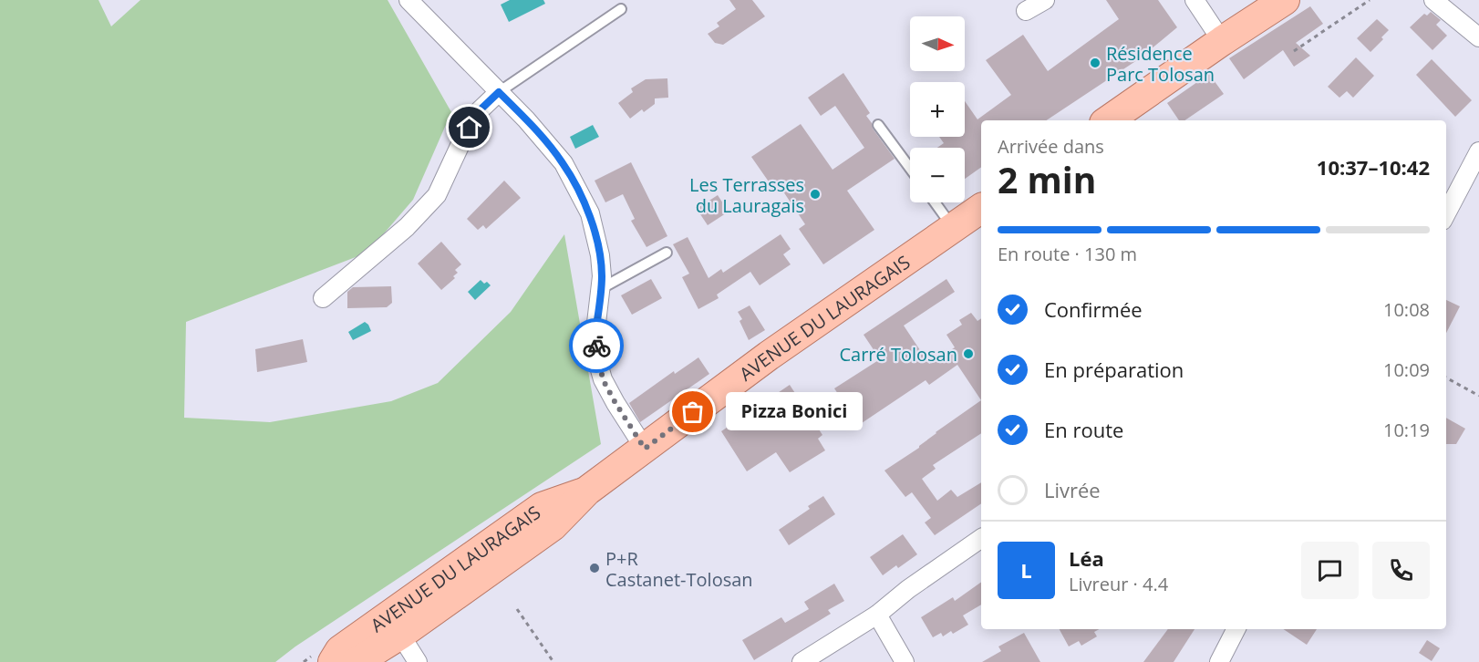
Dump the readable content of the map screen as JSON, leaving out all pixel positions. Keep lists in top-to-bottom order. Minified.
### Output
{"streets":{"main road":["AVENUE DU LAURAGAIS"]},"places":["Résidence Parc Tolosan","Les Terrasses du Lauragais","Carré Tolosan","Pizza Bonici","P+R Castanet-Tolosan"],"north":"right","page":{"map_buttons":["+","−"],"heading":["2 min","Arrivée dans","10:37–10:42"],"panel":["Léa","Livreur · 4.4"],"bar":"En route · 130 m","list":[["Confirmée","10:08"],["En préparation","10:09"],["En route","10:19"],"Livrée"],"bubble":"Pizza Bonici","round":"L"}}
